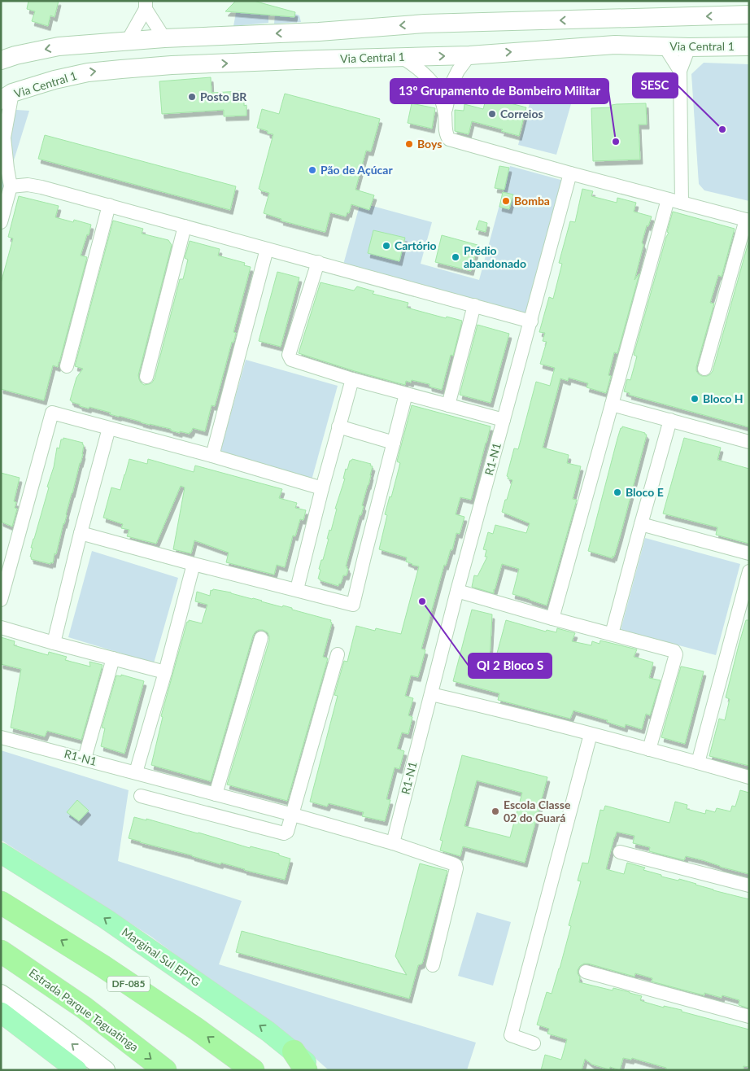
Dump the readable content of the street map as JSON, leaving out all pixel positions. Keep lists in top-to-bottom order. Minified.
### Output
{"streets":{"highway":["DF-085","Estrada Parque Taguatinga"],"main road":["Via Central 1","Marginal Sul EPTG"],"street":["R1-N1"]},"places":["Posto BR","Correios","SESC","13º Grupamento de Bombeiro Militar","Boys","Pão de Açúcar","Bomba","Cartório","Prédio abandonado","Bloco H","Bloco E","QI 2 Bloco S","Escola Classe 02 do Guará"]}
